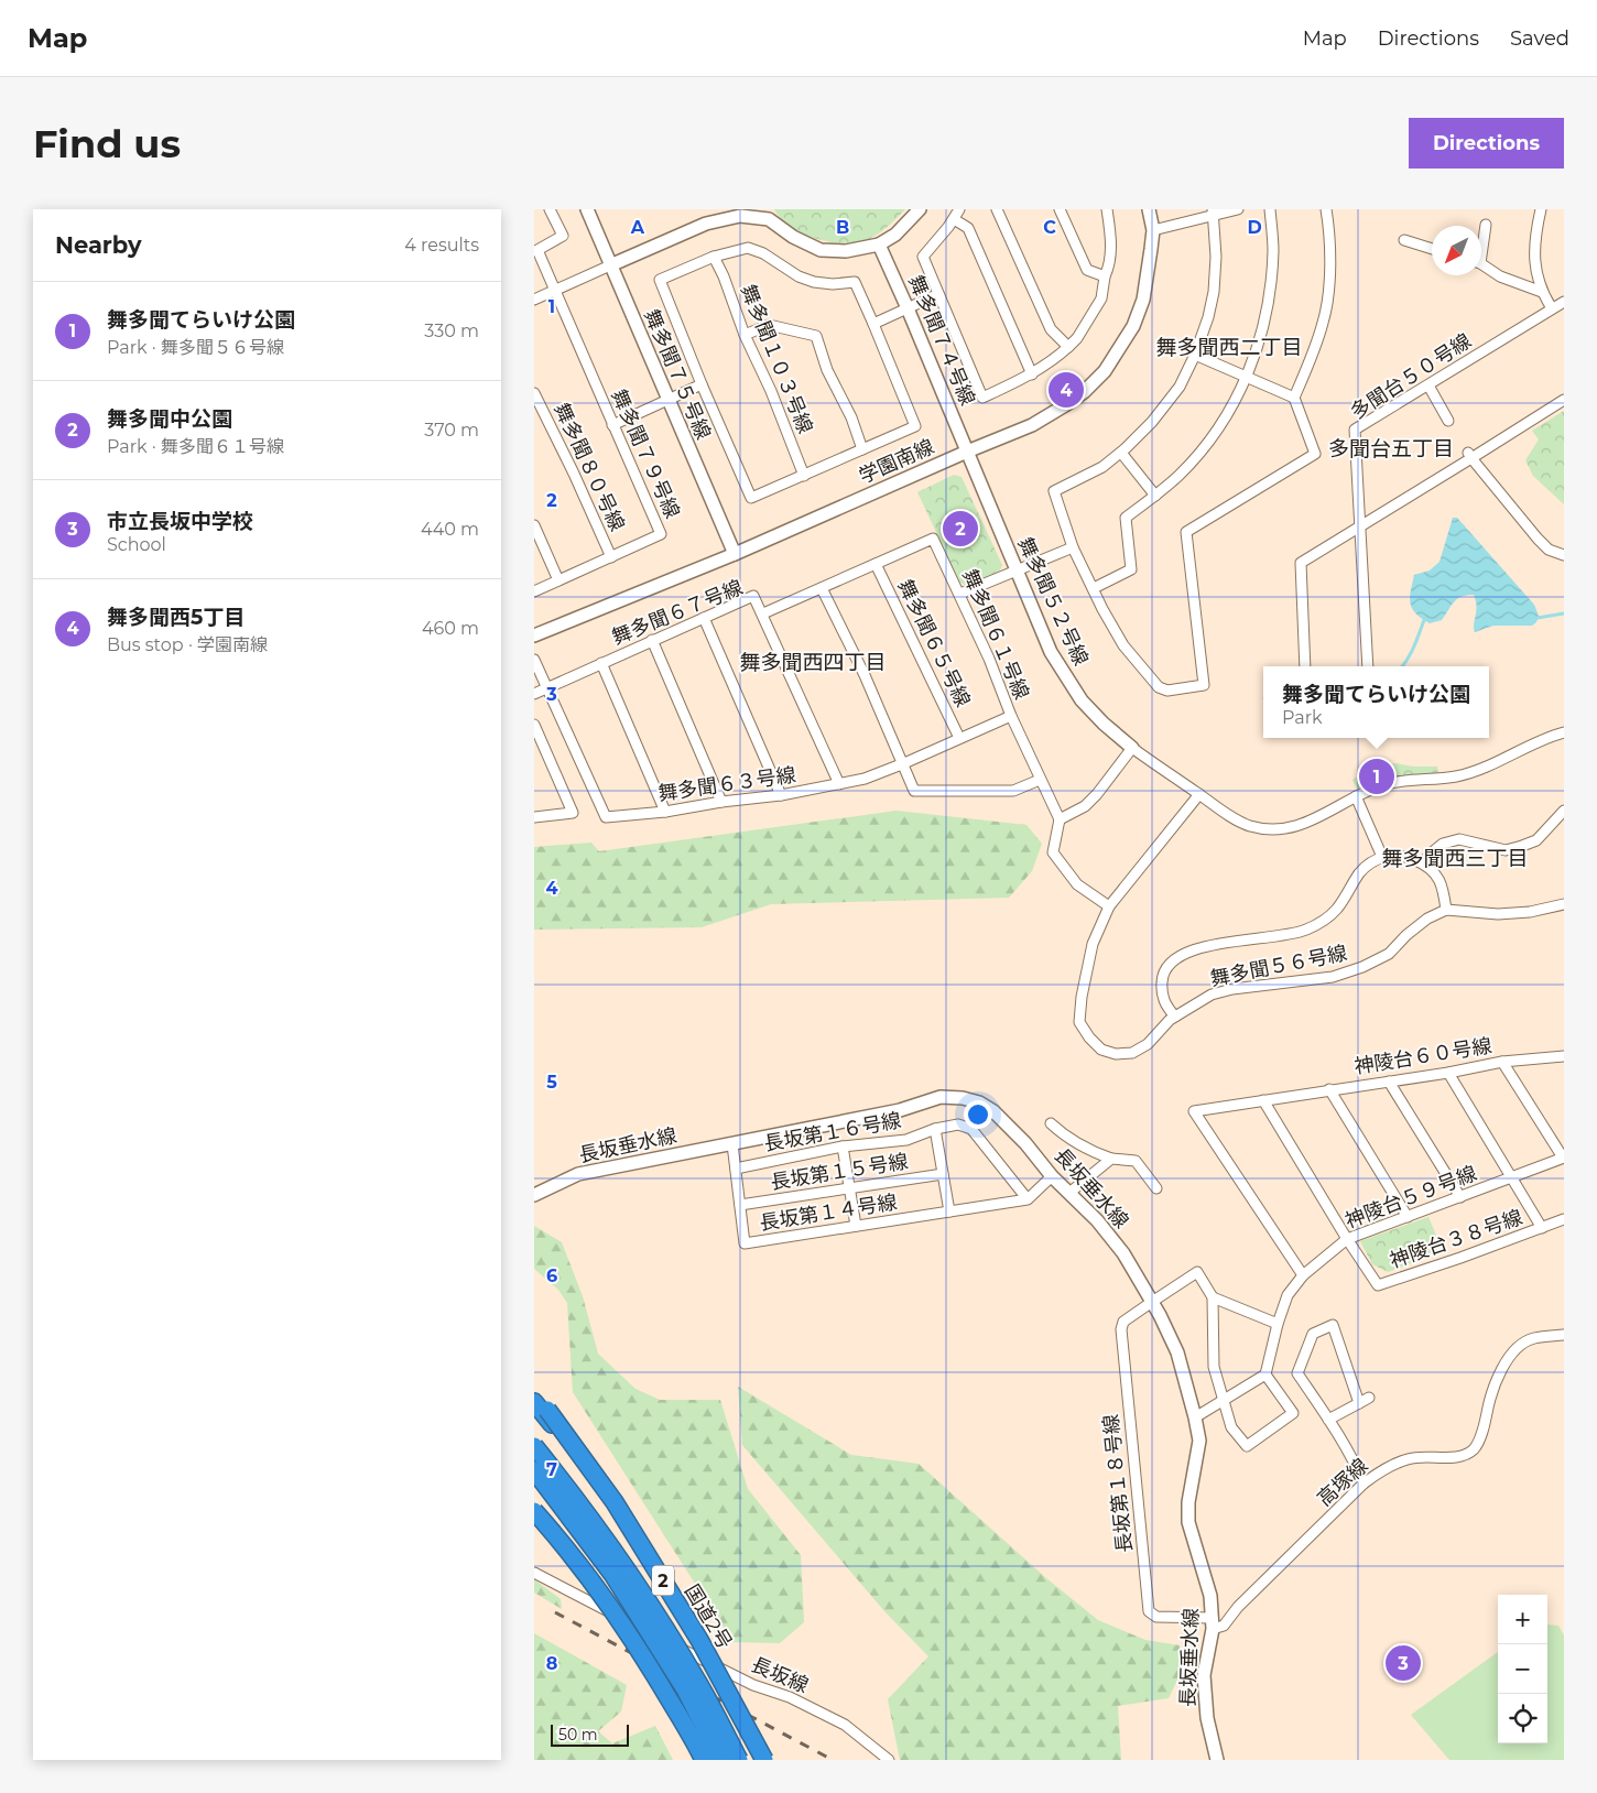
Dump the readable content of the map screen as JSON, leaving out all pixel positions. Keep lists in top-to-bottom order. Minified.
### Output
{"streets":{"highway":["2","国道2号"],"street":["舞多聞７４号線","舞多聞１０３号線","舞多聞７５号線","多聞台５０号線","舞多聞７９号線","学園南線","舞多聞８０号線","舞多聞５２号線","舞多聞６７号線","舞多聞６１号線","舞多聞６５号線","舞多聞６３号線","舞多聞５６号線","神陵台６０号線","長坂第１６号線","長坂垂水線","長坂第１５号線","神陵台５９号線","長坂第１４号線","神陵台３８号線","高塚線","長坂第１８号線","長坂線"]},"crossings":[["舞多聞７４号線","学園南線"],["舞多聞７４号線","舞多聞５２号線"],["舞多聞７５号線","学園南線"],["舞多聞７９号線","舞多聞８０号線"],["学園南線","舞多聞５２号線"],["舞多聞６７号線","舞多聞６１号線"],["舞多聞６７号線","舞多聞６３号線"],["舞多聞６１号線","舞多聞６５号線"],["舞多聞６１号線","舞多聞６３号線"],["舞多聞６５号線","舞多聞６３号線"],["神陵台６０号線","神陵台３８号線"],["長坂第１６号線","長坂第１４号線"],["長坂垂水線","長坂第１４号線"],["長坂垂水線","高塚線"],["長坂垂水線","長坂第１８号線"],["長坂第１５号線","長坂第１４号線"],["神陵台５９号線","神陵台３８号線"],["高塚線","長坂第１８号線"]],"districts":["舞多聞西二丁目","多聞台五丁目","舞多聞西四丁目","舞多聞西三丁目"],"scale_bar":"50 m","north":"bottom left","page":{"header":"Map","nav":["Map","Directions","Saved"],"buttons":"Directions","title":"Find us","heading":["Nearby","4 results"],"list":[{"mark":"1","name":"舞多聞てらいけ公園","note":"Park · 舞多聞５６号線","value":"330 m"},{"mark":"2","name":"舞多聞中公園","note":"Park · 舞多聞６１号線","value":"370 m"},{"mark":"3","name":"市立長坂中学校","note":"School","value":"440 m"},{"mark":"4","name":"舞多聞西5丁目","note":"Bus stop · 学園南線","value":"460 m"}],"pins":["4","2","1","3"],"popup":["舞多聞てらいけ公園","Park"],"map_buttons":["+","−"],"scale":"50 m"},"grid":{"columns":["A","B","C","D"],"rows":["1","2","3","4","5","6","7","8"]}}
